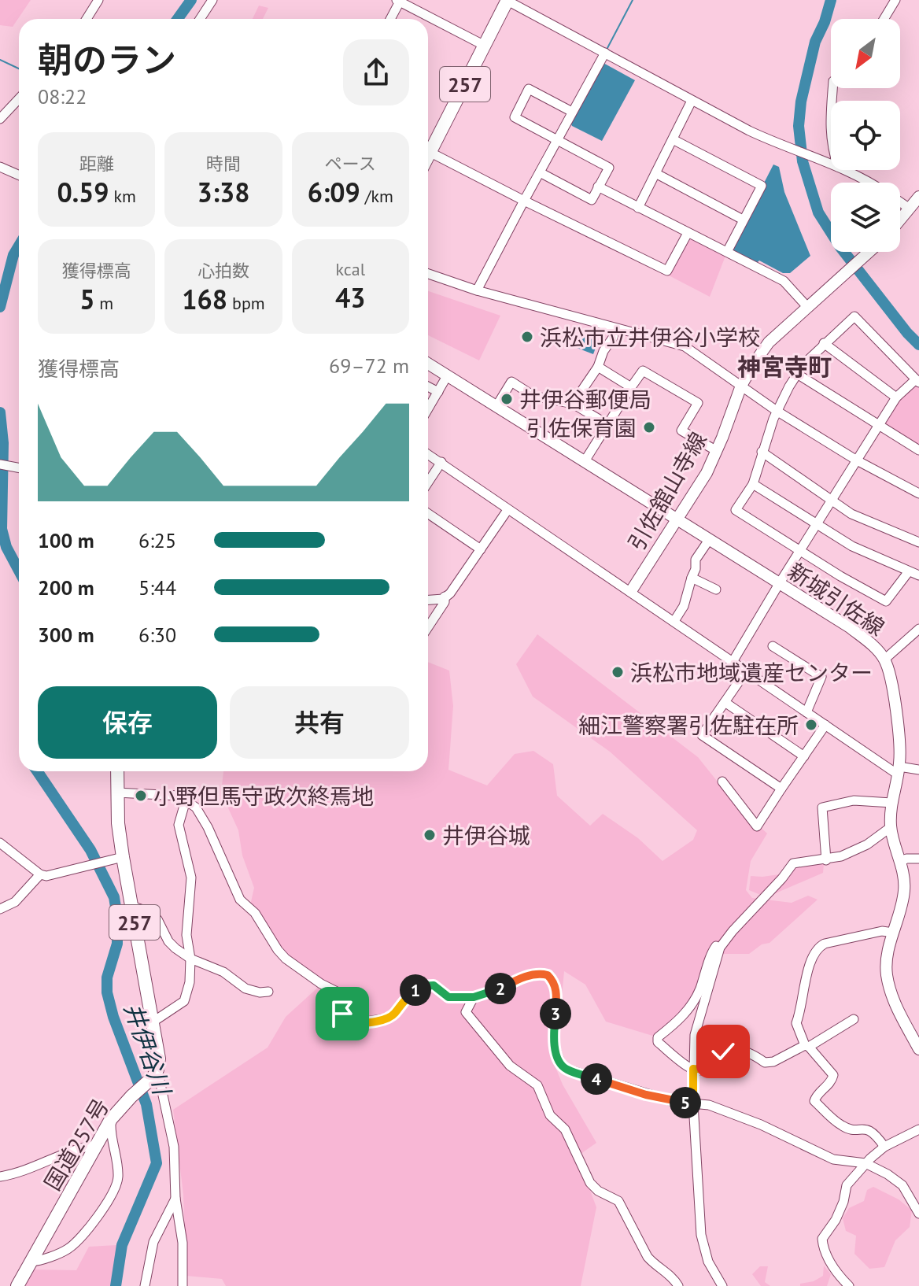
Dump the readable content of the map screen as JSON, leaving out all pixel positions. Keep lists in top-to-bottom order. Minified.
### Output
{"streets":{"highway":["257","国道257号"],"main road":["引佐舘山寺線","新城引佐線"]},"crossings":[["257","国道257号"],["引佐舘山寺線","新城引佐線"]],"districts":["神宮寺町"],"water":["井伊谷川"],"places":["浜松市立井伊谷小学校","井伊谷郵便局","引佐保育園","浜松市地域遺産センター","細江警察署引佐駐在所","小野但馬守政次終焉地","井伊谷城"],"north":"bottom left","page":{"heading":["朝のラン","08:22"],"stats":[["距離","0.59 km"],["時間","3:38"],["ペース","6:09 /km"],["獲得標高","5 m"],["心拍数","168 bpm"],["kcal","43"]],"chart":["獲得標高","69–72 m"],"list":[{"name":"100 m","note":"6:25"},{"name":"200 m","note":"5:44"},{"name":"300 m","note":"6:30"}],"buttons":["保存","共有"],"pins":["2","1","3","4","5"]}}
